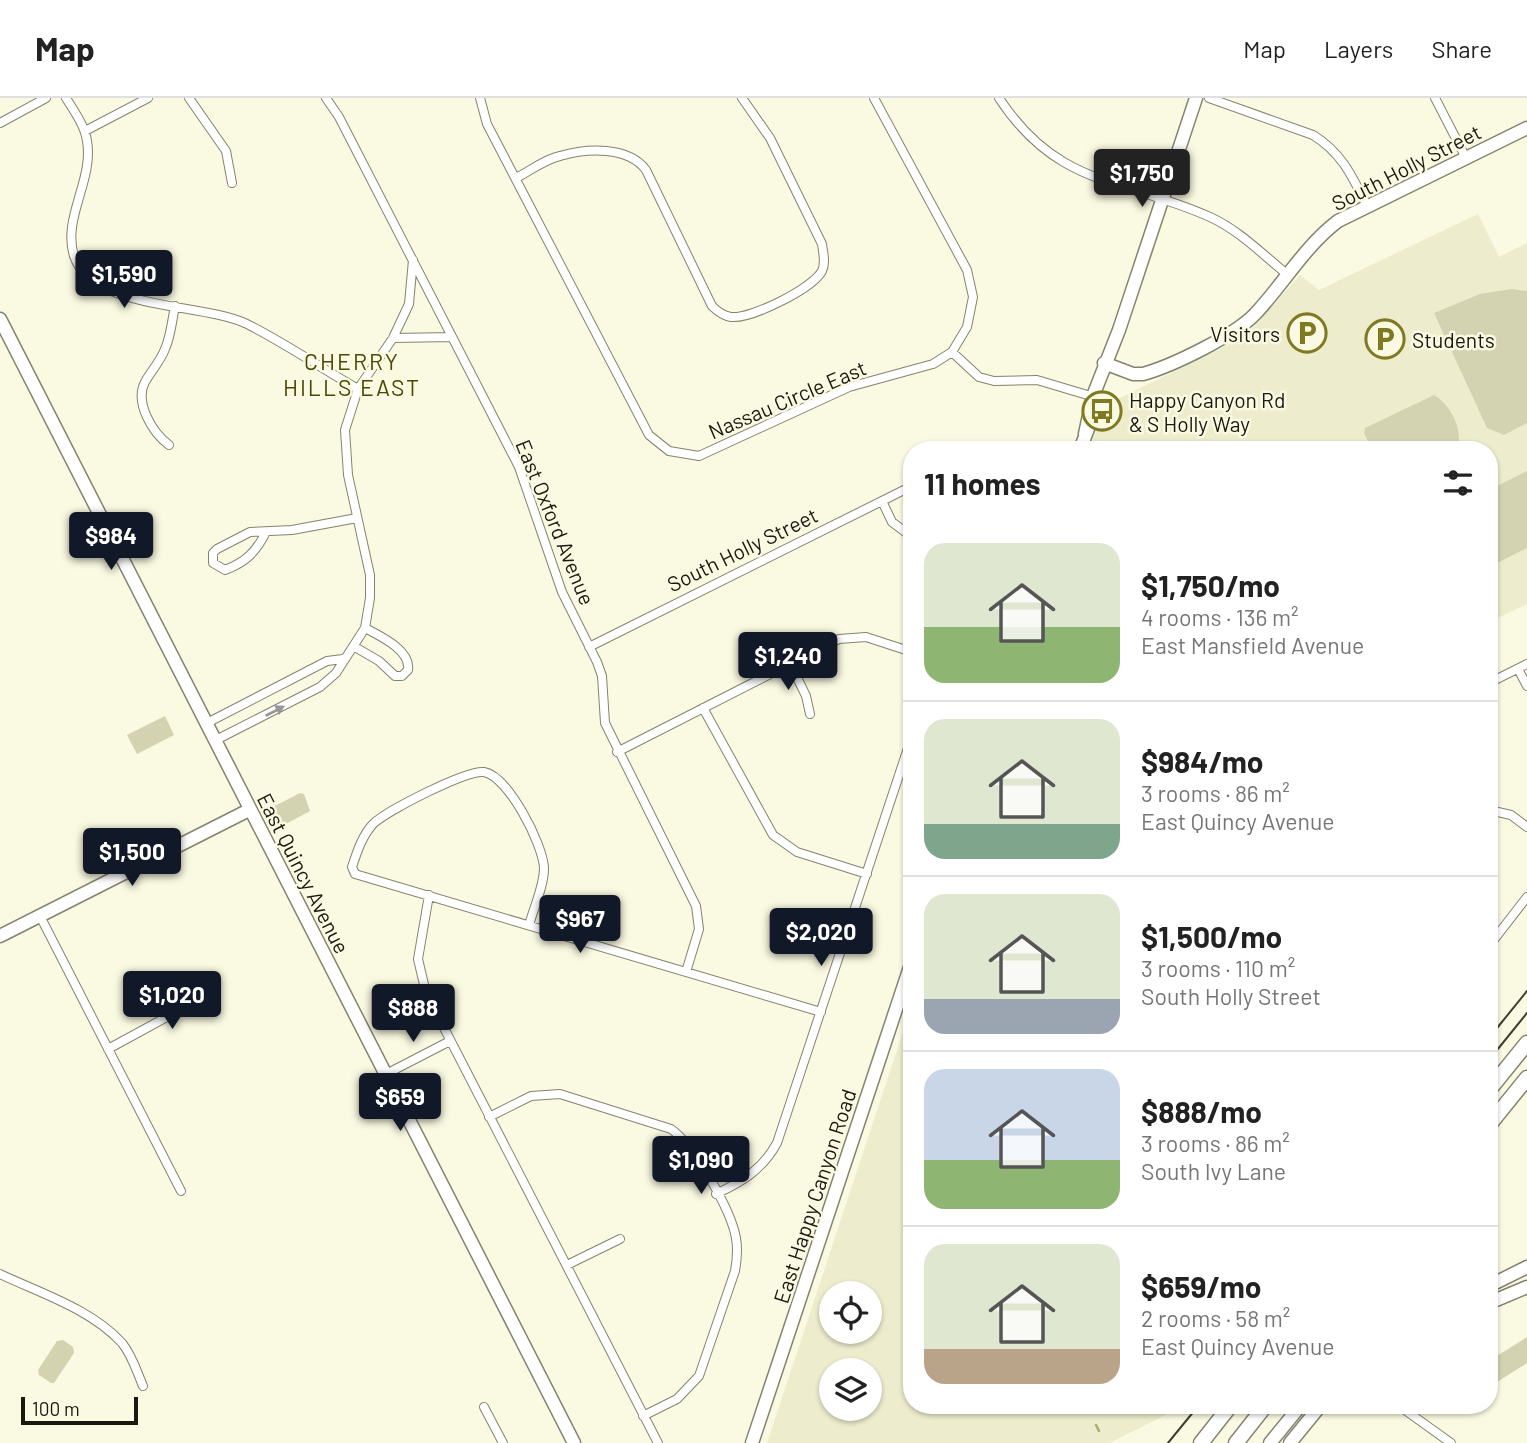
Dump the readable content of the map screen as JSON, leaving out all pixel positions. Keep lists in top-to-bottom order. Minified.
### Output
{"streets":{"street":["South Holly Street","Nassau Circle East","East Oxford Avenue","East Quincy Avenue","East Happy Canyon Road"]},"crossings":[["South Holly Street","East Oxford Avenue"]],"districts":["CHERRY HILLS EAST"],"places":{"parking":["Visitors","Students"],"bus stop":["Happy Canyon Rd & S Holly Way"]},"scale_bar":"100 m","page":{"header":"Map","nav":["Map","Layers","Share"],"price":["$1,750","$1,590","$984","$1,240","$1,500","$967","$2,020","$1,020","$888","$659","$1,090"],"heading":"11 homes","list":[{"name":"$1,750/mo","note":"4 rooms · 136 m² · East Mansfield Avenue"},{"name":"$984/mo","note":"3 rooms · 86 m² · East Quincy Avenue"},{"name":"$1,500/mo","note":"3 rooms · 110 m² · South Holly Street"},{"name":"$888/mo","note":"3 rooms · 86 m² · South Ivy Lane"},{"name":"$659/mo","note":"2 rooms · 58 m² · East Quincy Avenue"}],"scale":"100 m"}}
